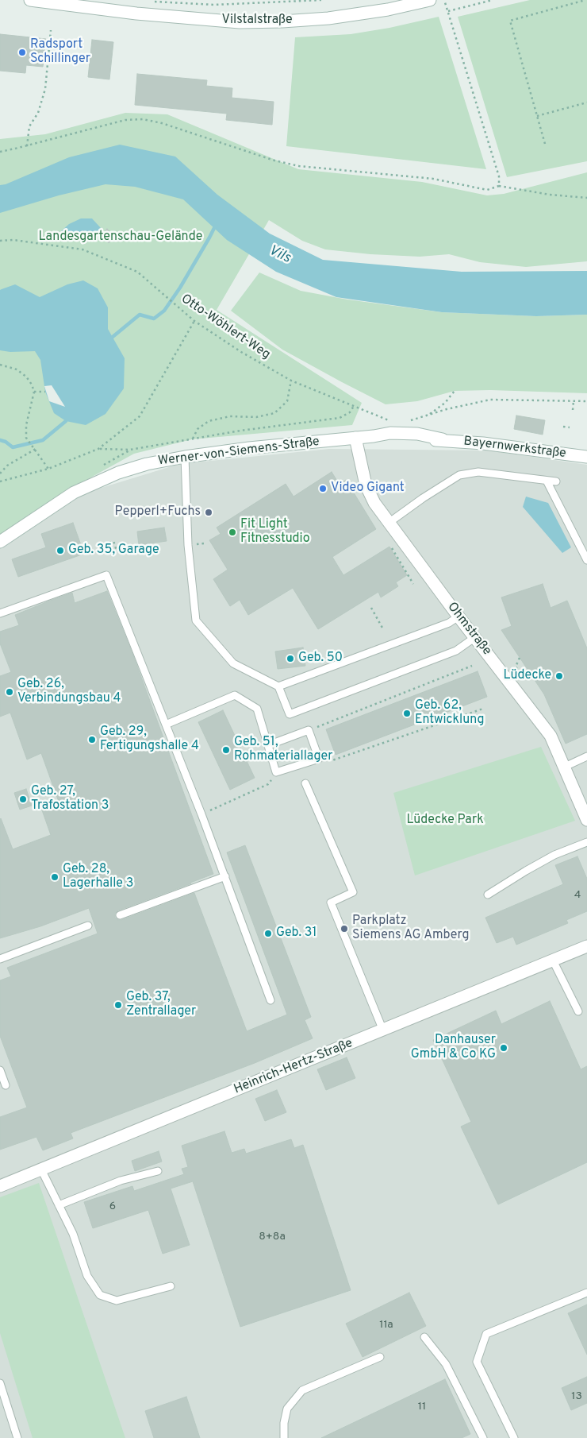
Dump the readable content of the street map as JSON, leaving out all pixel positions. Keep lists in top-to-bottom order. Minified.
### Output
{"streets":{"street":["Vilstalstraße","Bayernwerkstraße","Werner-von-Siemens-Straße","Ohmstraße","Heinrich-Hertz-Straße"],"path":["Otto-Wöhlert-Weg"]},"crossings":[["Bayernwerkstraße","Werner-von-Siemens-Straße"],["Bayernwerkstraße","Ohmstraße"],["Werner-von-Siemens-Straße","Ohmstraße"]],"water":["Vils"],"parks":["Landesgartenschau-Gelände","Lüdecke Park"],"places":["Radsport Schillinger","Video Gigant","Pepperl+Fuchs","Fit Light Fitnesstudio","Geb. 35, Garage","Geb. 50","Lüdecke","Geb. 26, Verbindungsbau 4","Geb. 62, Entwicklung","Geb. 29, Fertigungshalle 4","Geb. 51, Rohmateriallager","Geb. 27, Trafostation 3","Geb. 28, Lagerhalle 3","Parkplatz Siemens AG Amberg","Geb. 31","Geb. 37, Zentrallager","Danhauser GmbH & Co KG"],"house_numbers":["4","6","8+8a","11a","13","11"]}
